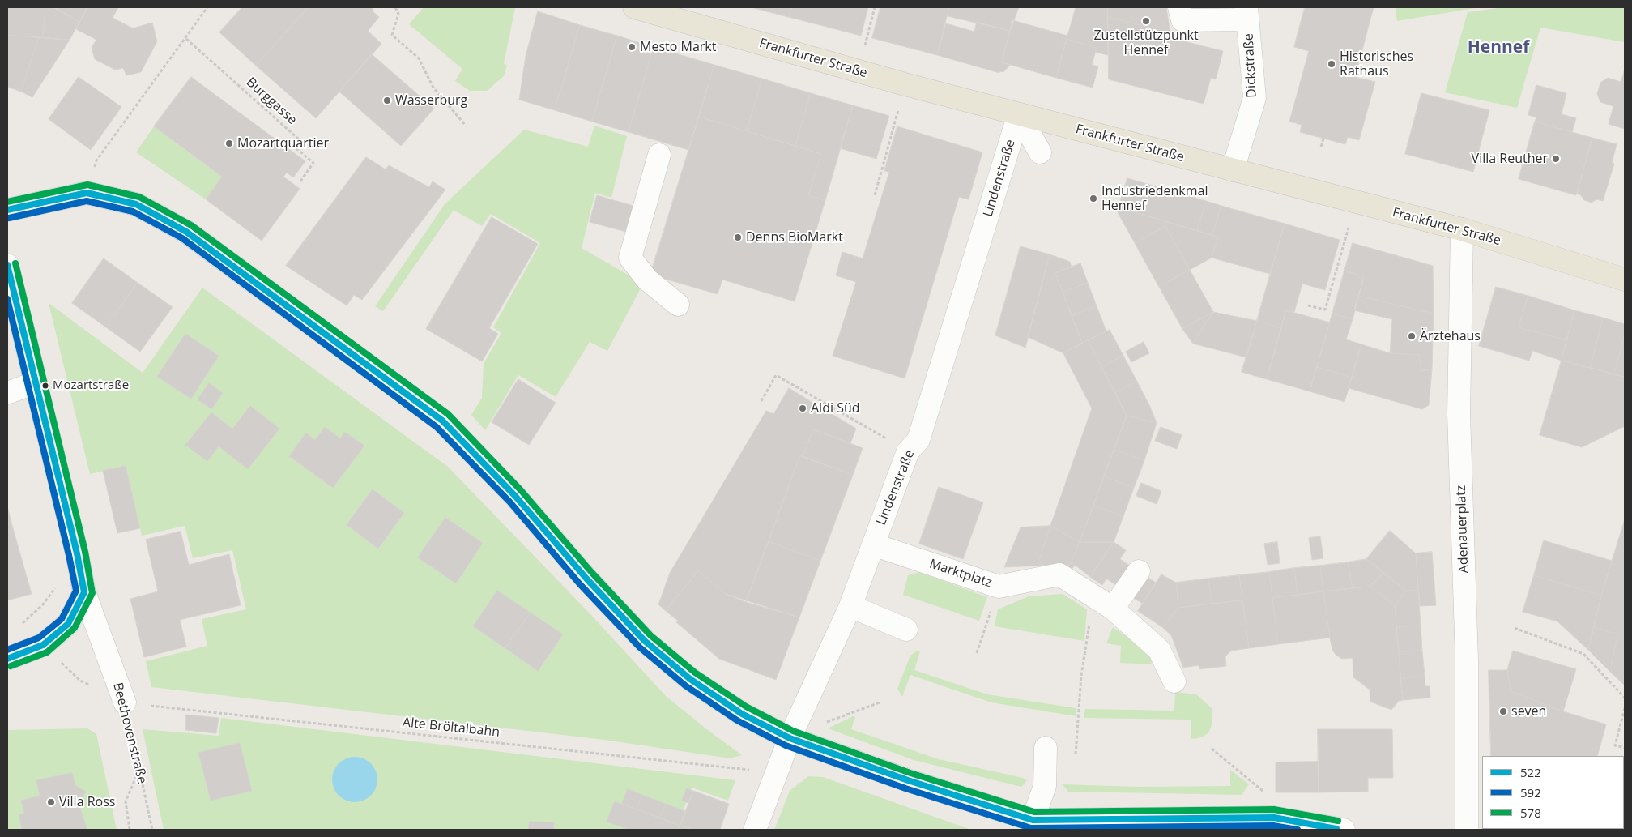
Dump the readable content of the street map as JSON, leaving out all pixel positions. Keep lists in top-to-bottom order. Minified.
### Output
{"streets":{"main road":["Frankfurter Straße"],"street":["Dickstraße","Lindenstraße","Adenauerplatz","Marktplatz","Beethovenstraße"],"path":["Burggasse","Alte Bröltalbahn"]},"crossings":[["Frankfurter Straße","Dickstraße"],["Frankfurter Straße","Lindenstraße"],["Frankfurter Straße","Adenauerplatz"],["Lindenstraße","Marktplatz"],["Lindenstraße","Alte Bröltalbahn"],["Alte Bröltalbahn","Beethovenstraße"]],"districts":["Hennef"],"places":["Zustellstützpunkt Hennef","Mesto Markt","Historisches Rathaus","Wasserburg","Mozartquartier","Villa Reuther","Industriedenkmal Hennef","Denns BioMarkt","Ärztehaus","Mozartstraße","Aldi Süd","seven","Villa Ross"],"lines":["transit line 578","transit line 522","transit line 592"],"legend":["522","592","578"]}
